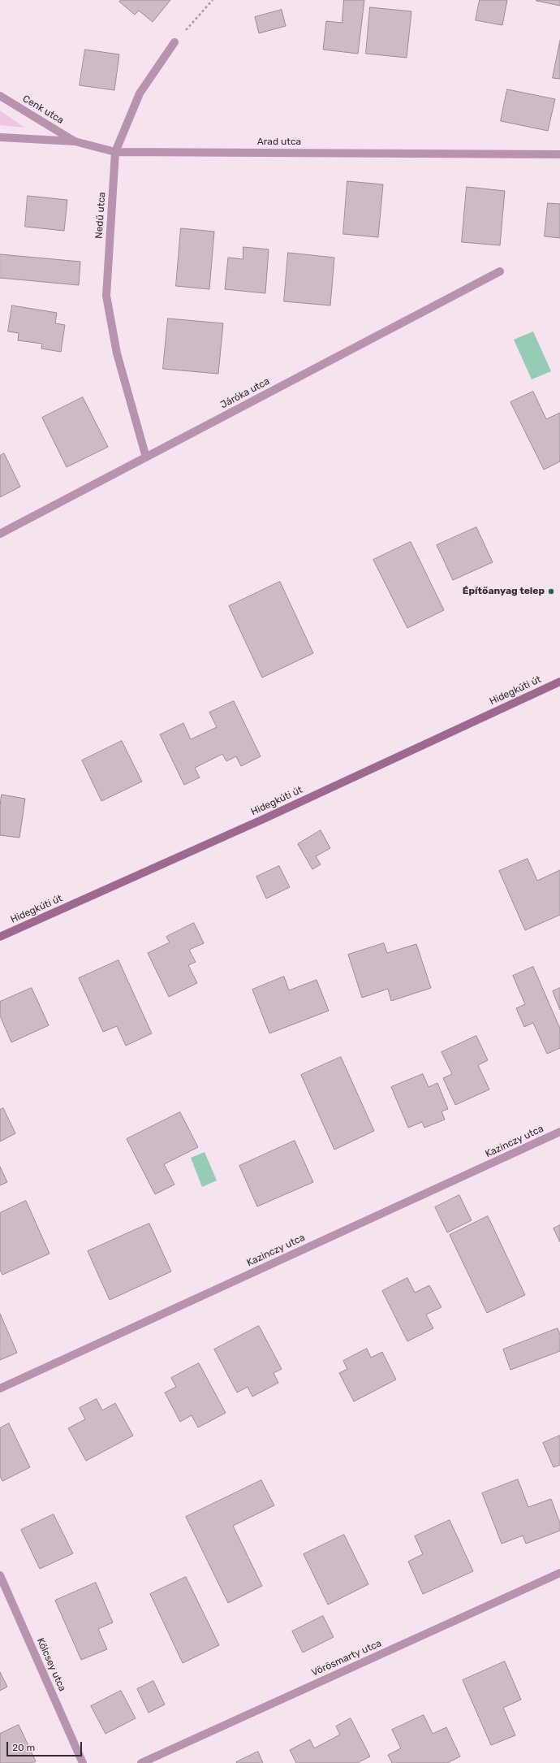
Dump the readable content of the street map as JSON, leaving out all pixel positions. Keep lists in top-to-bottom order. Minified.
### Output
{"streets":{"main road":["Hidegkúti út"],"street":["Cenk utca","Arad utca","Nedű utca","Járóka utca","Kazinczy utca","Vörösmarty utca","Kölcsey utca"]},"crossings":[["Cenk utca","Arad utca"],["Arad utca","Nedű utca"],["Nedű utca","Járóka utca"]],"places":["Építőanyag telep"],"scale_bar":"20 m"}
